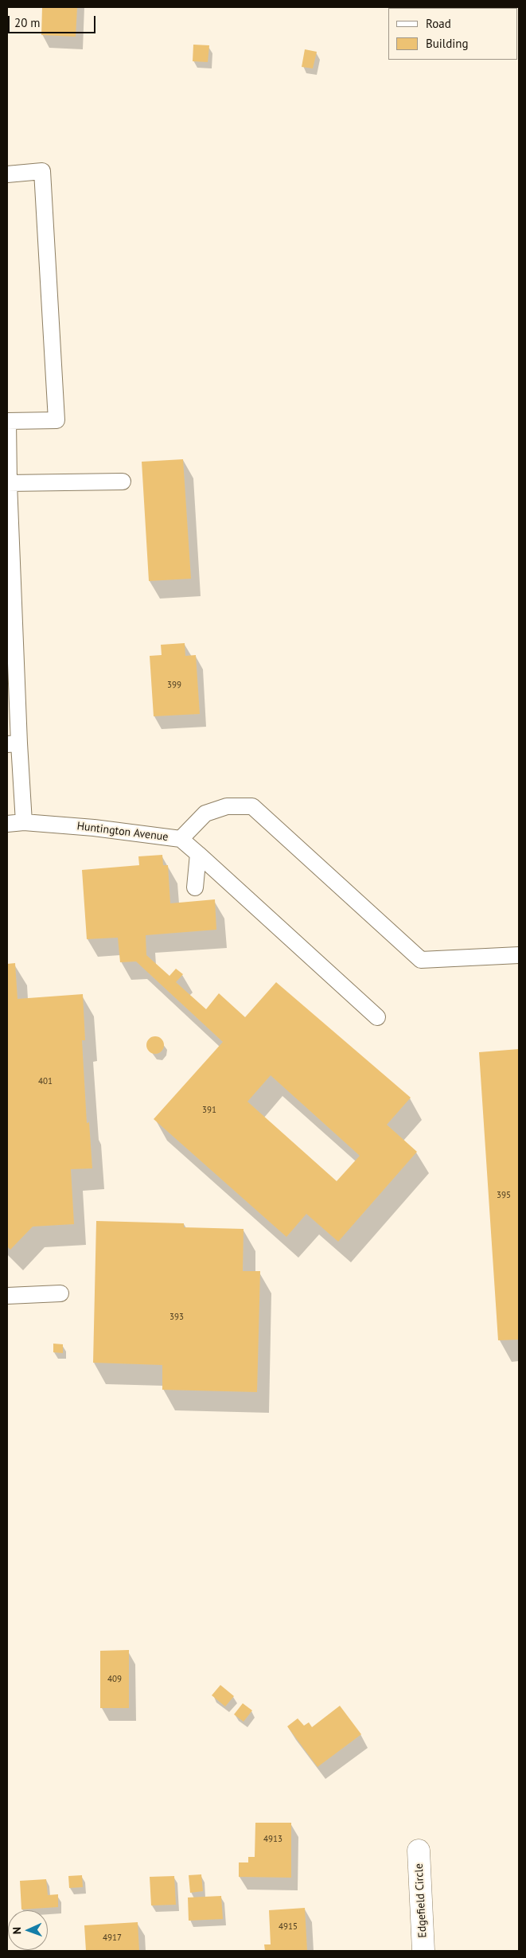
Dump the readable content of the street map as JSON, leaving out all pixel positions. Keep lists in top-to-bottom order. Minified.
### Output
{"streets":{"street":["Edgefield Circle"],"lane":["Huntington Avenue"]},"house_numbers":["399","401","391","395","393","409","4913","4915","4917"],"legend":["Road","Building"],"scale_bar":"20 m","north":"left"}
